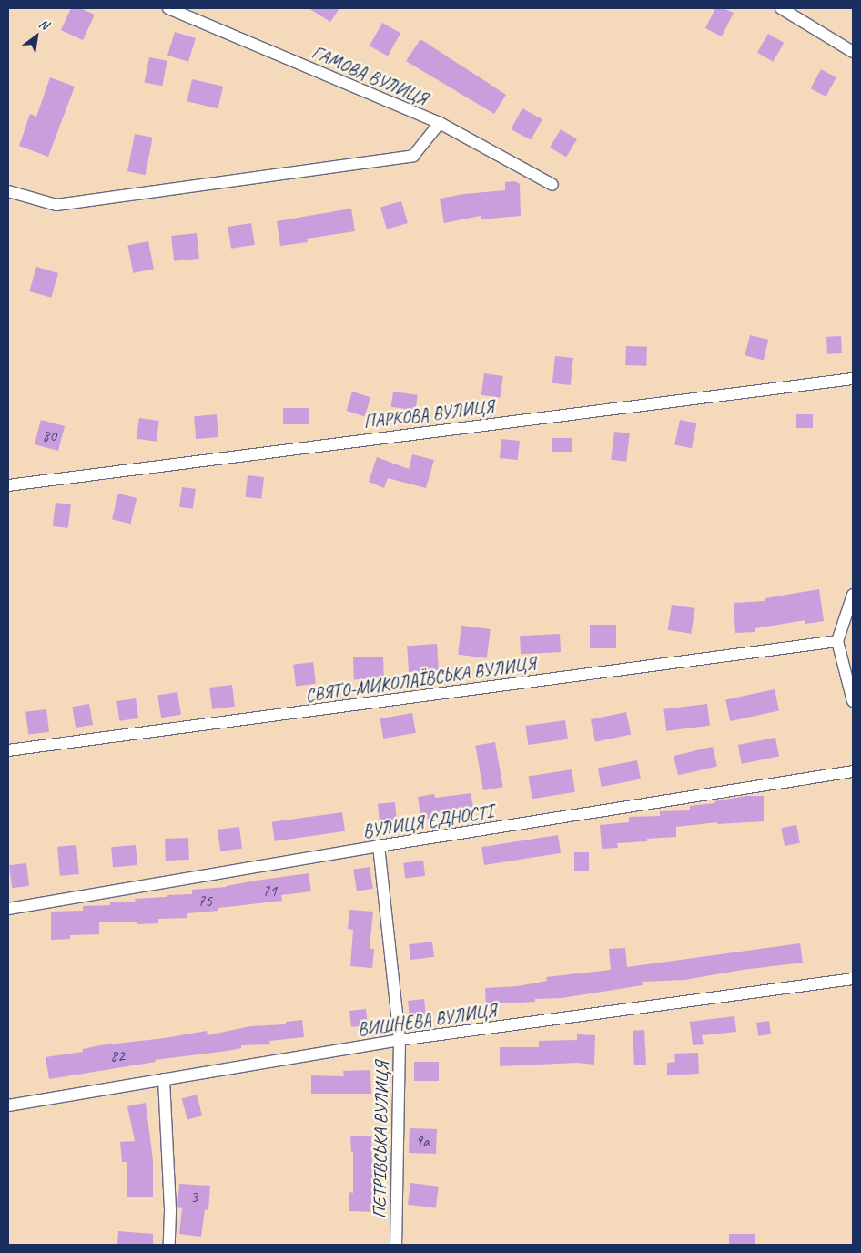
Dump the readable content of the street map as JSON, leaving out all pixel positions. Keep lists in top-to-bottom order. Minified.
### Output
{"streets":{"street":["ГАМОВА ВУЛИЦЯ","ПАРКОВА ВУЛИЦЯ","СВЯТО-МИКОЛАЇВСЬКА ВУЛИЦЯ","ВУЛИЦЯ ЄДНОСТІ","ВИШНЕВА ВУЛИЦЯ","ПЕТРІВСЬКА ВУЛИЦЯ"]},"crossings":[["ВУЛИЦЯ ЄДНОСТІ","ПЕТРІВСЬКА ВУЛИЦЯ"],["ВИШНЕВА ВУЛИЦЯ","ПЕТРІВСЬКА ВУЛИЦЯ"]],"house_numbers":["80","71","75","82","9а","3"],"north":"top right"}
